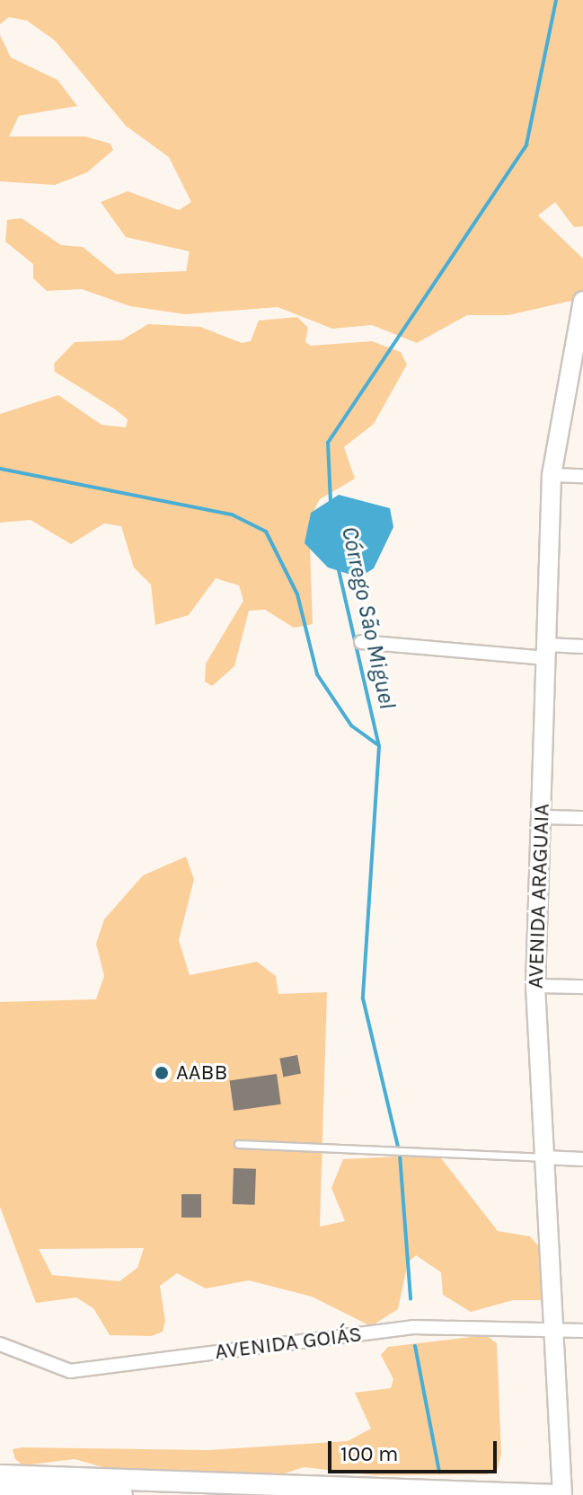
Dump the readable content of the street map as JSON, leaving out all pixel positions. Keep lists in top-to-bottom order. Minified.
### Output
{"streets":{"street":["AVENIDA ARAGUAIA","AVENIDA GOIÁS"]},"crossings":[["AVENIDA ARAGUAIA","AVENIDA GOIÁS"]],"water":["Córrego São Miguel"],"places":["AABB"],"scale_bar":"100 m"}
